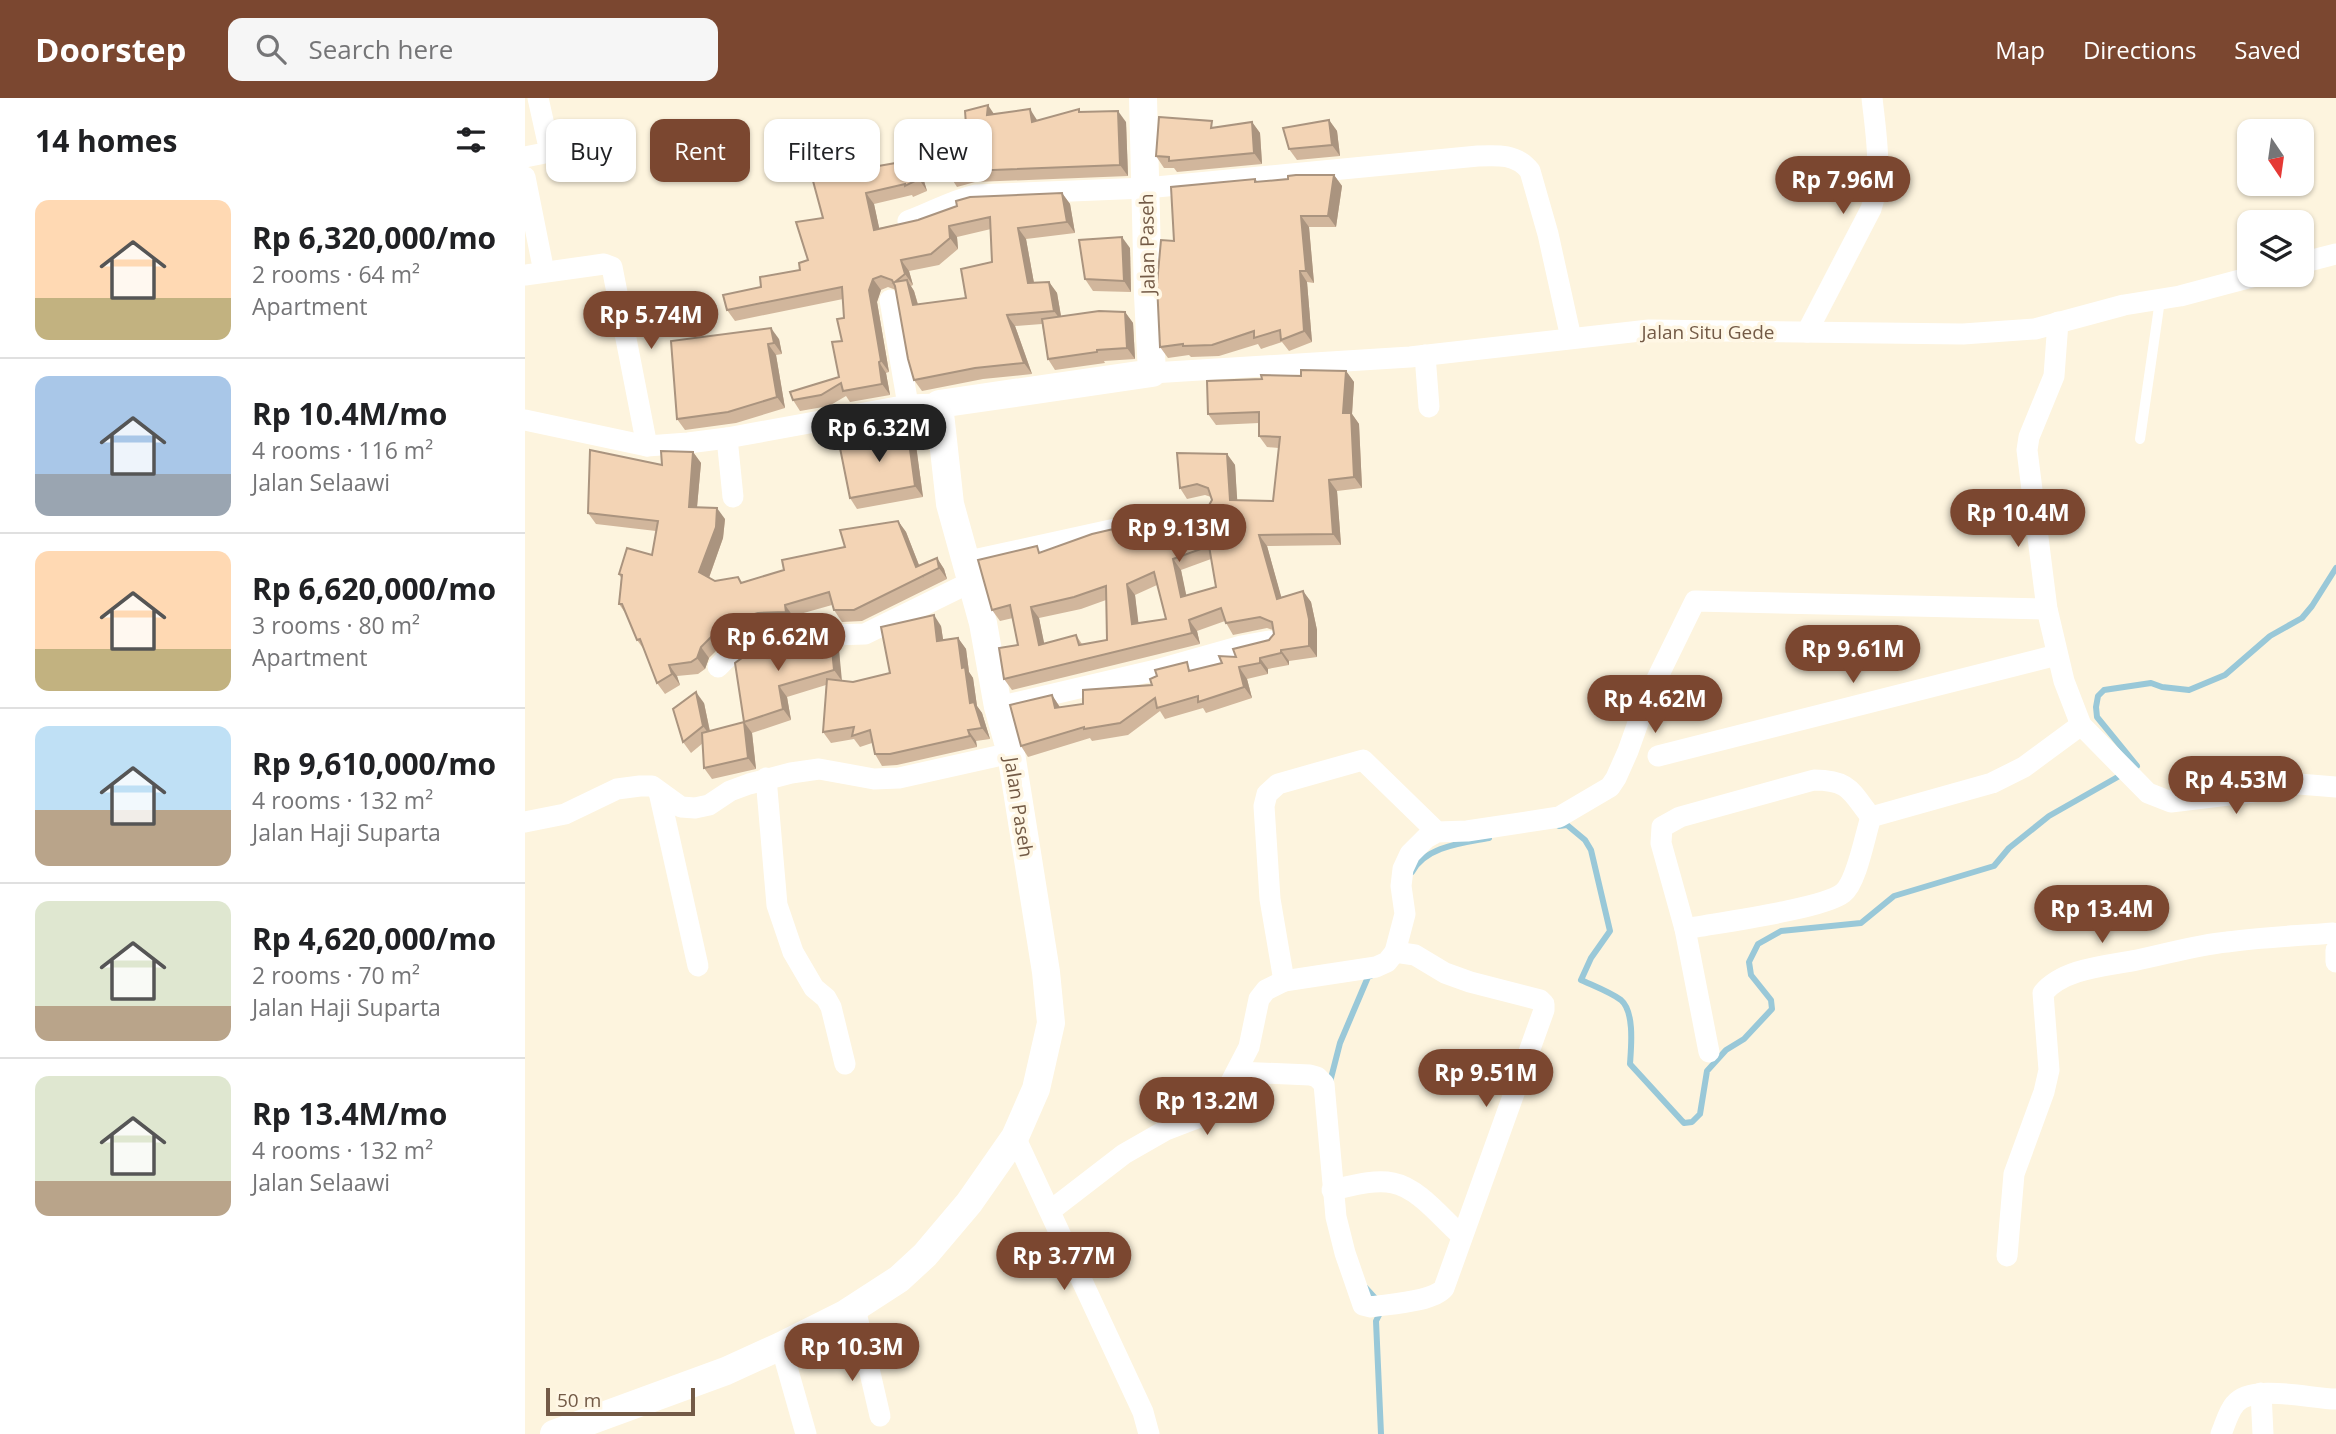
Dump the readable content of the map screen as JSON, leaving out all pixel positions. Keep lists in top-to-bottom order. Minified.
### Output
{"streets":{"street":["Jalan Paseh","Jalan Situ Gede"]},"crossings":[["Jalan Paseh","Jalan Situ Gede"]],"scale_bar":"50 m","north":"bottom","page":{"header":"Doorstep","search":"Search here","nav":["Map","Directions","Saved"],"heading":"14 homes","chip":["Buy","Rent","Filters","New"],"price":["Rp 7.96M","Rp 5.74M","Rp 6.32M","Rp 10.4M","Rp 9.13M","Rp 6.62M","Rp 9.61M","Rp 4.62M","Rp 4.53M","Rp 13.4M","Rp 9.51M","Rp 13.2M","Rp 3.77M","Rp 10.3M"],"list":[{"name":"Rp 6,320,000/mo","note":"2 rooms · 64 m² · Apartment"},{"name":"Rp 10.4M/mo","note":"4 rooms · 116 m² · Jalan Selaawi"},{"name":"Rp 6,620,000/mo","note":"3 rooms · 80 m² · Apartment"},{"name":"Rp 9,610,000/mo","note":"4 rooms · 132 m² · Jalan Haji Suparta"},{"name":"Rp 4,620,000/mo","note":"2 rooms · 70 m² · Jalan Haji Suparta"},{"name":"Rp 13.4M/mo","note":"4 rooms · 132 m² · Jalan Selaawi"}],"scale":"50 m"}}
